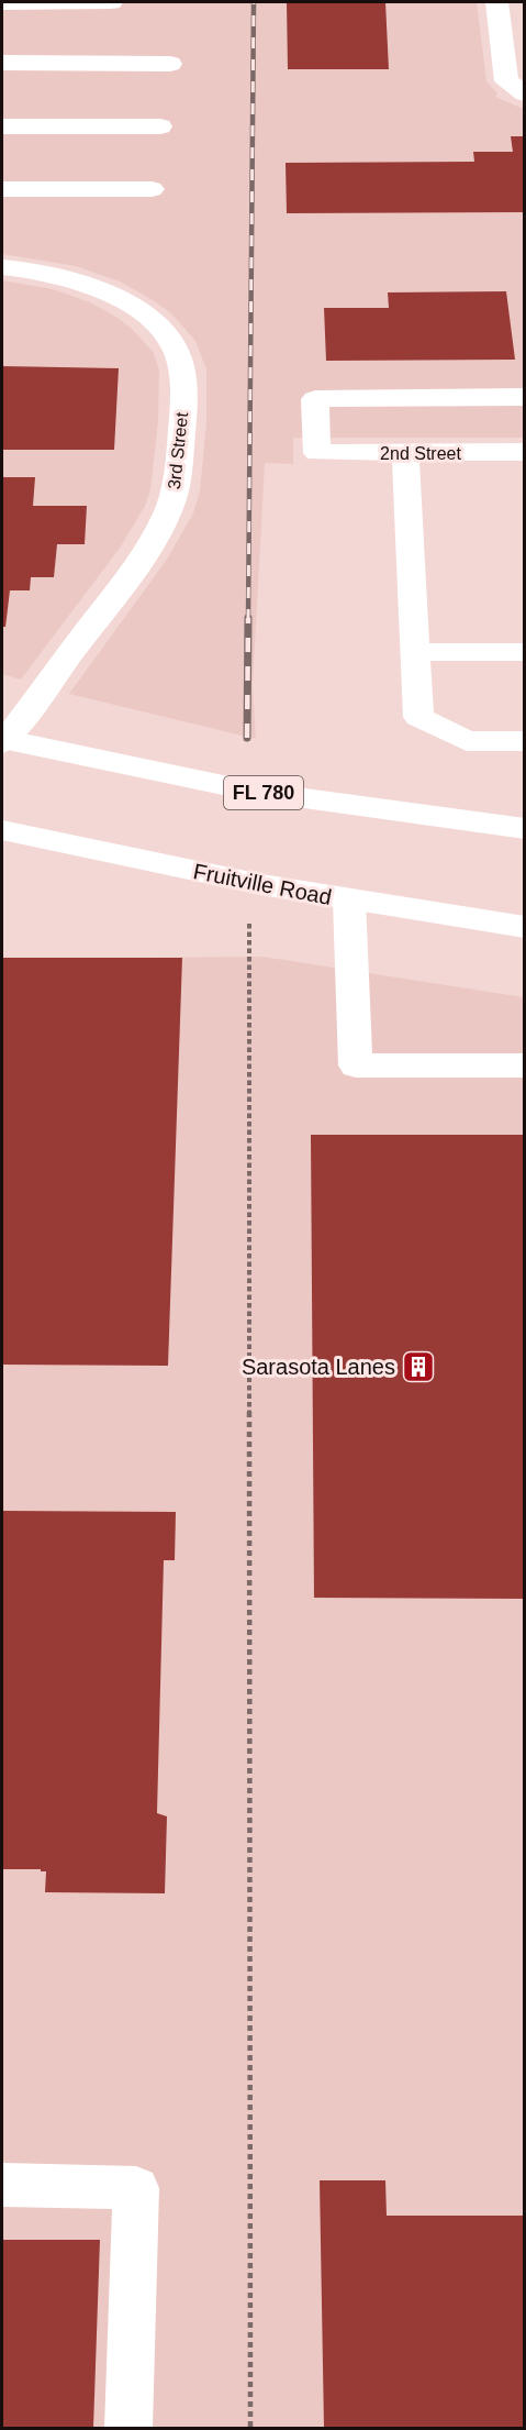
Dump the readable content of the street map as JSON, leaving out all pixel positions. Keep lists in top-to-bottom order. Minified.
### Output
{"streets":{"street":["3rd Street","2nd Street","FL 780","Fruitville Road"]},"crossings":[["3rd Street","FL 780"]],"places":{"building":["Sarasota Lanes"]}}
